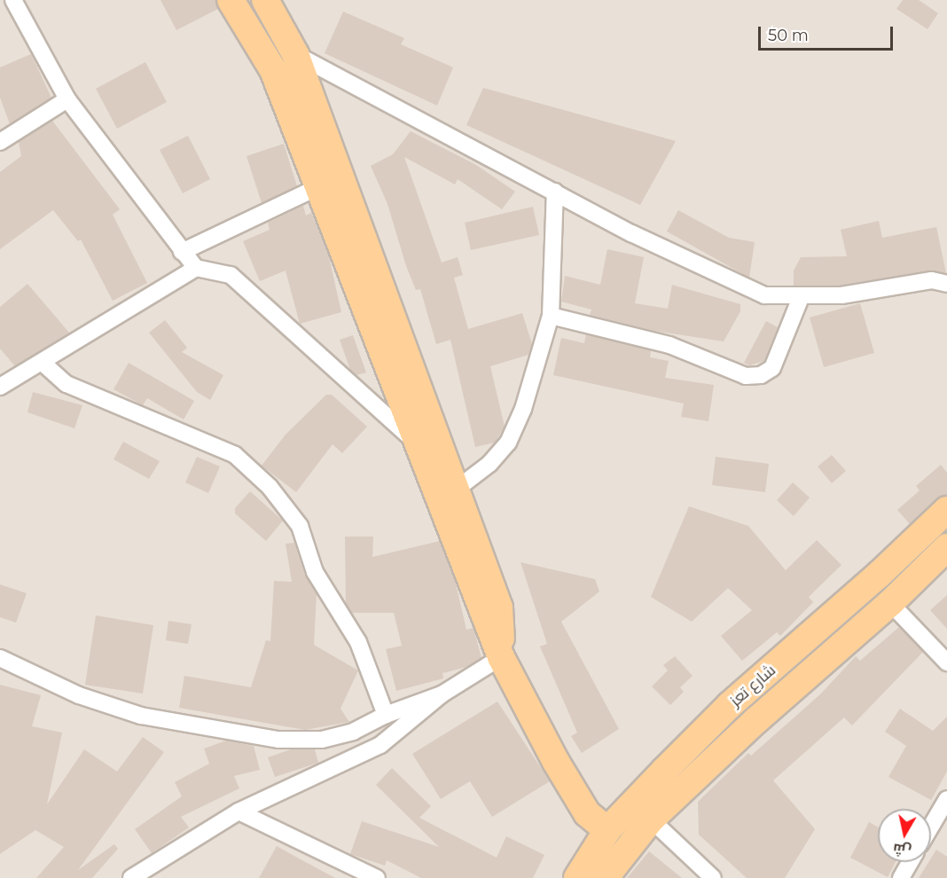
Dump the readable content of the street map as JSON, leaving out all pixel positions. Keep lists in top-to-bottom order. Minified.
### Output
{"streets":{"main road":["شارع تعز"]},"scale_bar":"50 m","north":"bottom"}
